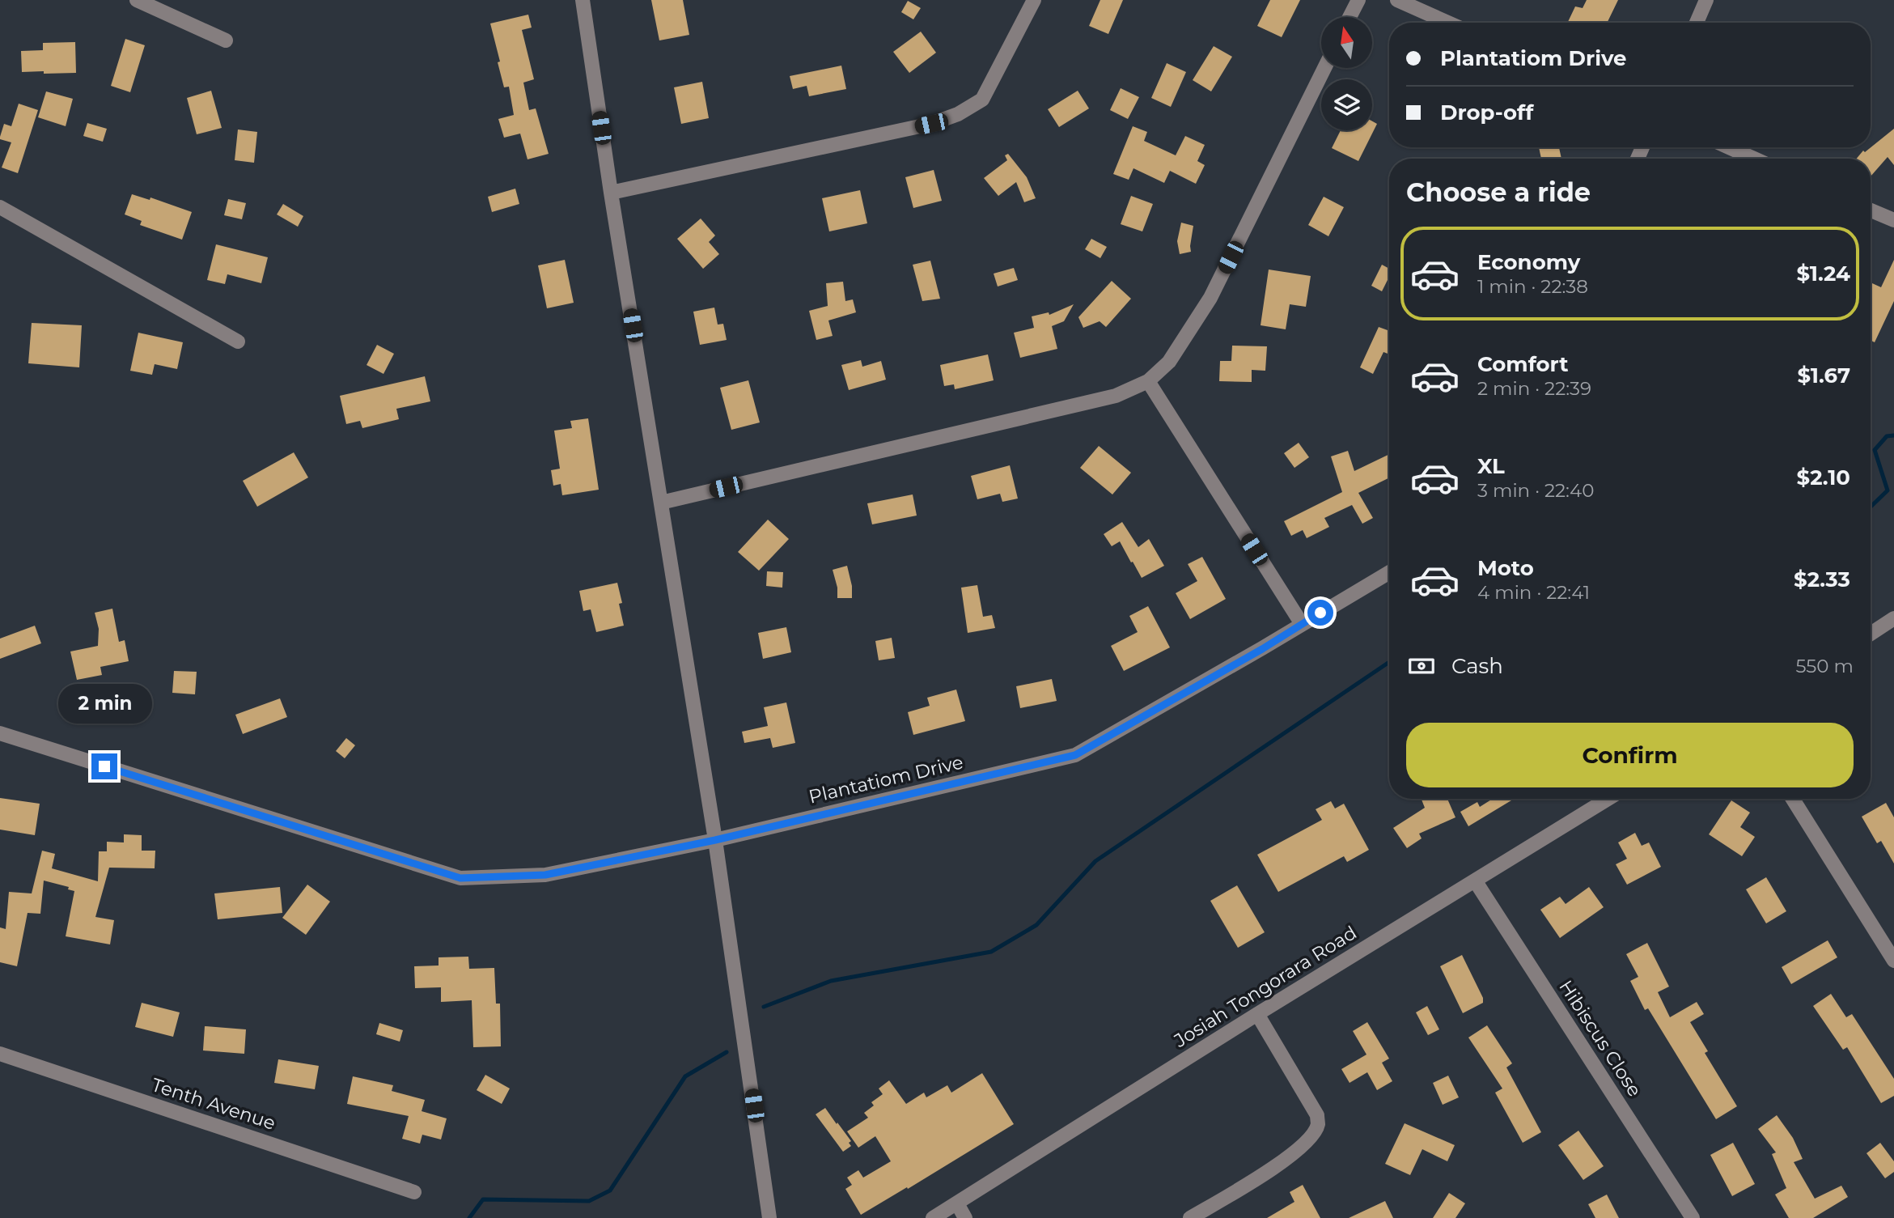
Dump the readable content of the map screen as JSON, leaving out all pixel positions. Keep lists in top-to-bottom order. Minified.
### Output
{"streets":{"street":["Plantatiom Drive","Josiah Tongorara Road","Hibiscus Close","Tenth Avenue"]},"crossings":[["Josiah Tongorara Road","Hibiscus Close"]],"north":"top","page":{"banner":["Plantatiom Drive","Drop-off"],"heading":"Choose a ride","list":[{"name":"Economy","note":"1 min · 22:38","value":"$1.24"},{"name":"Comfort","note":"2 min · 22:39","value":"$1.67"},{"name":"XL","note":"3 min · 22:40","value":"$2.10"},{"name":"Moto","note":"4 min · 22:41","value":"$2.33"}],"pay":["Cash","550 m"],"bubble":"2 min","buttons":"Confirm"}}
